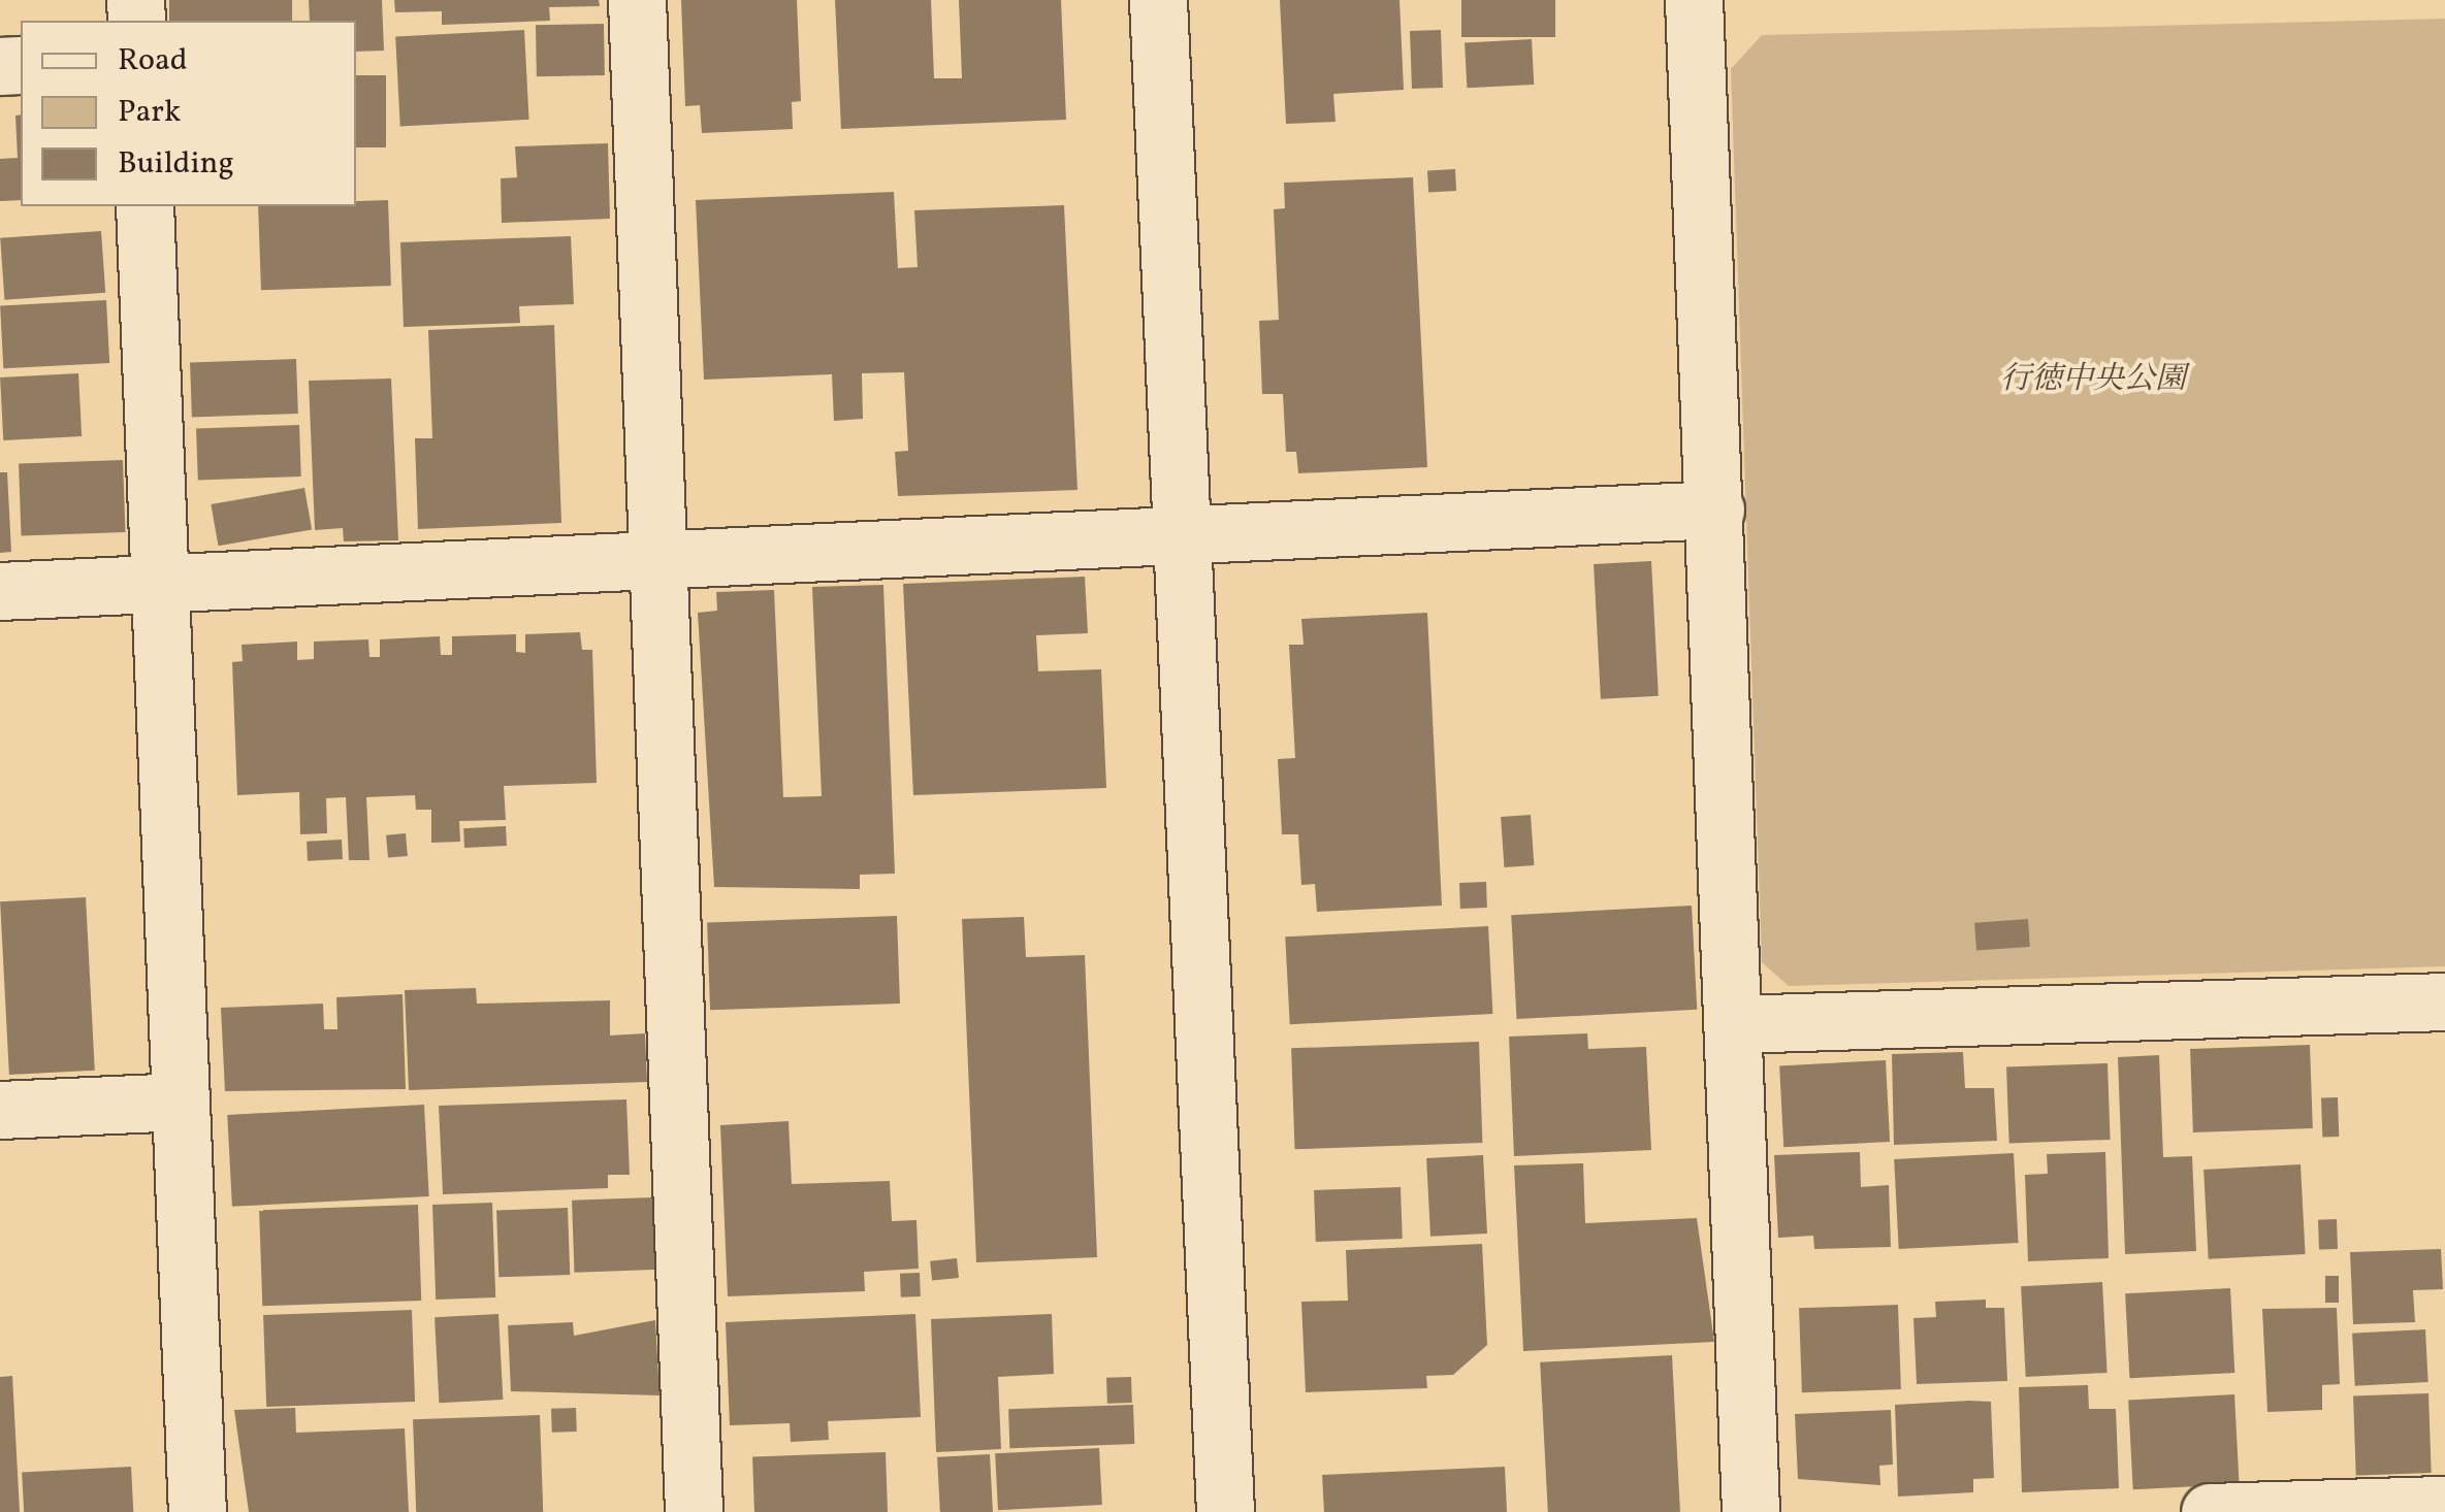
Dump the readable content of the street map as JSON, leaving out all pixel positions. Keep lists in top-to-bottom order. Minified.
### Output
{"parks":["行徳中央公園"],"legend":["Road","Park","Building"]}
